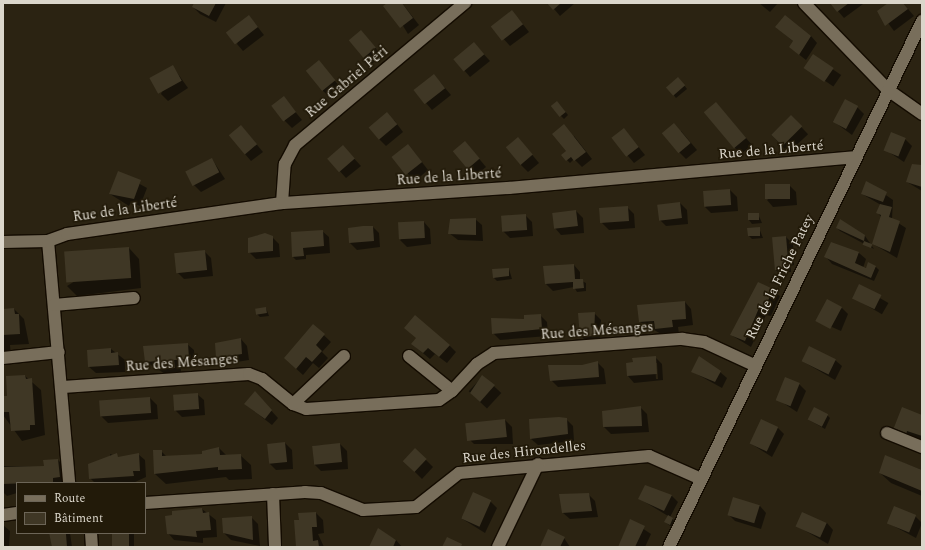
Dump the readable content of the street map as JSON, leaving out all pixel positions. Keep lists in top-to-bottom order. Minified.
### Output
{"streets":{"street":["Rue Gabriel Péri","Rue de la Liberté","Rue de la Friche Patey","Rue des Mésanges","Rue des Hirondelles"]},"crossings":[["Rue Gabriel Péri","Rue de la Liberté"],["Rue de la Liberté","Rue de la Friche Patey"],["Rue de la Friche Patey","Rue des Mésanges"],["Rue de la Friche Patey","Rue des Hirondelles"]],"legend":["Route","Bâtiment"]}
